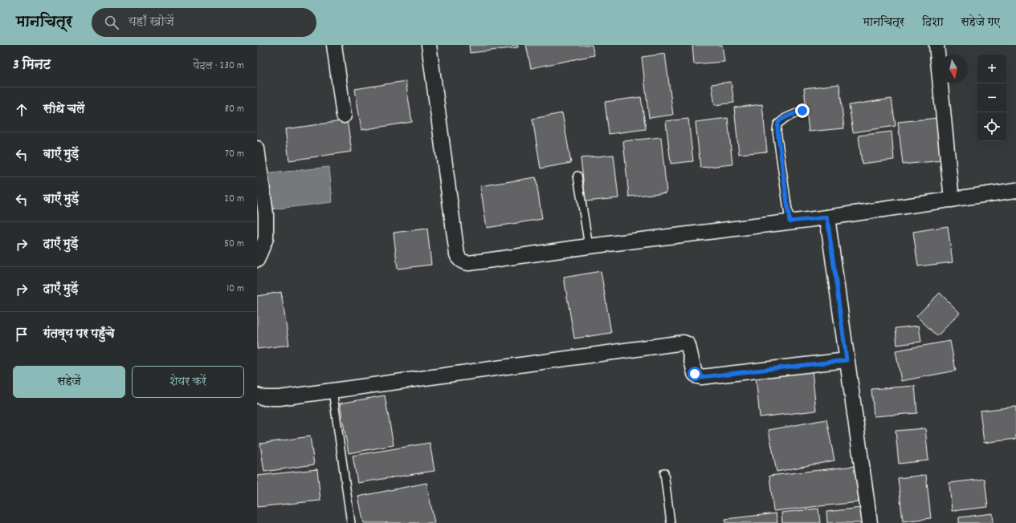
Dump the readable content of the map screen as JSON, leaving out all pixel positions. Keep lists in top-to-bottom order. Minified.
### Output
{"north":"bottom","page":{"header":"मानचित्र","search":"यहाँ खोजें","nav":["मानचित्र","दिशा","सहेजे गए"],"heading":["3 मिनट","पैदल · 230 m"],"map_buttons":["+","−"],"list":[["सीधे चलें","80 m"],["बाएँ मुड़ें","70 m"],["बाएँ मुड़ें","20 m"],["दाएँ मुड़ें","50 m"],["दाएँ मुड़ें","10 m"],"गंतव्य पर पहुँचे"],"buttons":["सहेजें","शेयर करें"]}}
